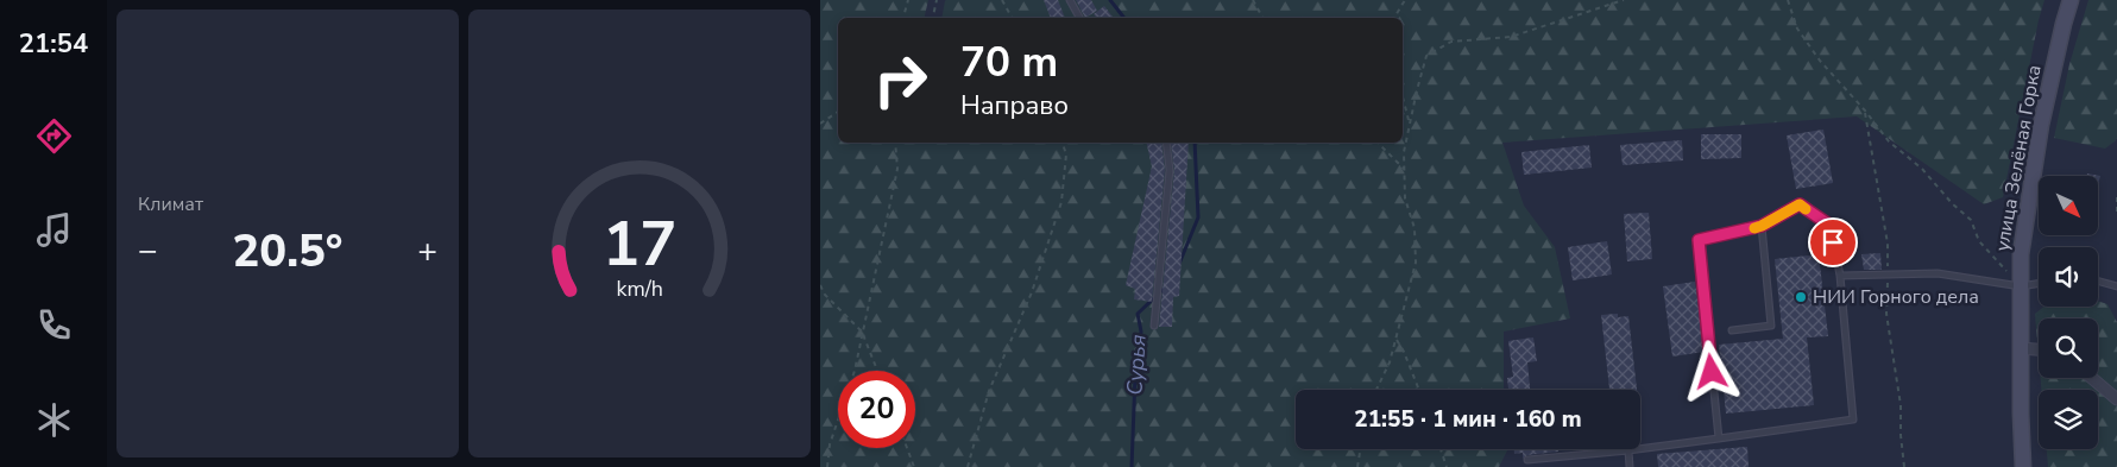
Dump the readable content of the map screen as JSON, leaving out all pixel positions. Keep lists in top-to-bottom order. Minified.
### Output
{"streets":{"street":["улица Зелёная Горка"]},"water":["Сурья"],"places":["НИИ Горного дела"],"north":"bottom right","page":{"tabs":"21:54","tile":"Климат","turn":["70 m","Направо"],"heat":["−","20.5°","+"],"limit":"20","trip":"21:55 · 1 мин · 160 m","gauge":["17","km/h"]}}
